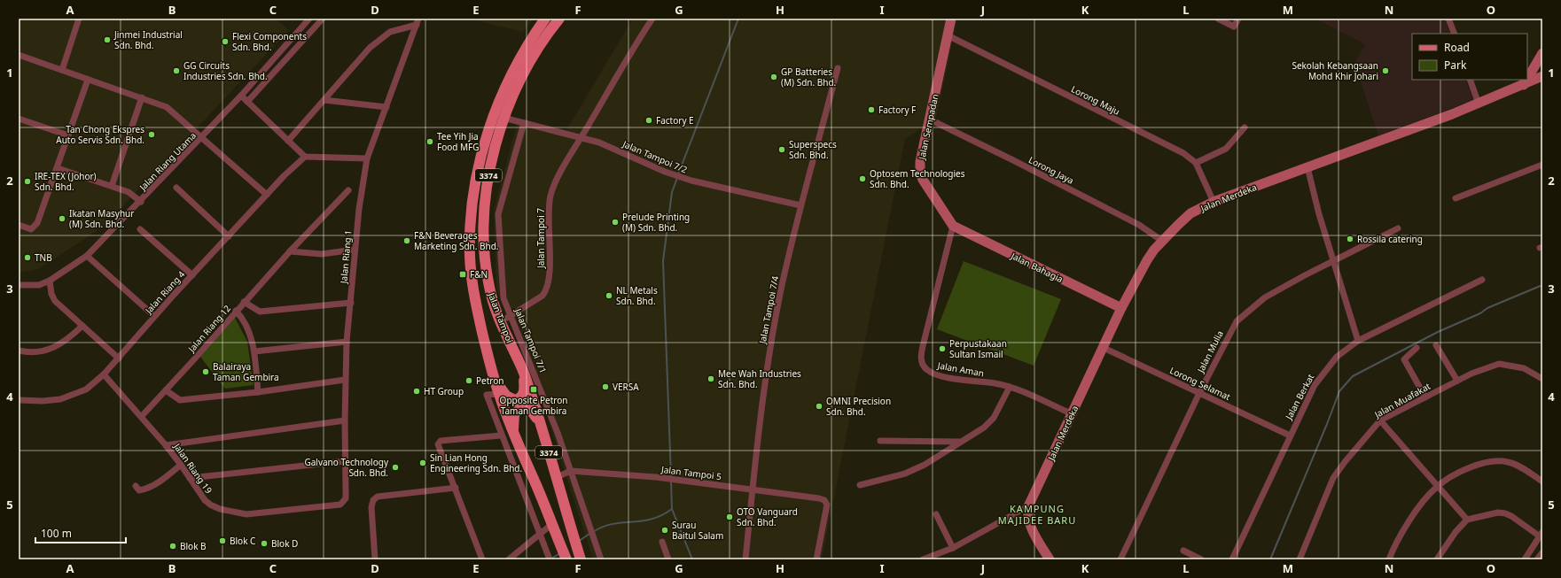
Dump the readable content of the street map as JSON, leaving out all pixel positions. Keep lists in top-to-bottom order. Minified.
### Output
{"streets":{"main road":["3374","Jalan Tampoi"],"street":["Lorong Maju","Jalan Sempadan","Jalan Tampoi 7/2","Jalan Riang Utama","Lorong Jaya","Jalan Merdeka","Jalan Tampoi 7","Jalan Riang 1","Jalan Bahagia","Jalan Riang 4","Jalan Tampoi 7/4","Jalan Riang 12","Jalan Tampoi 7/1","Jalan Mulia","Jalan Aman","Lorong Selamat","Jalan Berkat","Jalan Muafakat","Jalan Riang 19","Jalan Tampoi 5"]},"crossings":[["Lorong Maju","Jalan Sempadan"],["Jalan Sempadan","Lorong Jaya"],["Jalan Sempadan","Jalan Bahagia"],["Jalan Sempadan","Jalan Aman"],["Jalan Tampoi 7/2","Jalan Tampoi 7"],["Jalan Tampoi 7/2","Jalan Tampoi 7/4"],["Jalan Tampoi 7/2","Jalan Tampoi"],["Jalan Tampoi 7/2","Jalan Tampoi 7/1"],["Lorong Jaya","Jalan Merdeka"],["Jalan Merdeka","Jalan Bahagia"],["Jalan Merdeka","Jalan Aman"],["Jalan Merdeka","Lorong Selamat"],["Jalan Tampoi 7","Jalan Tampoi"],["Jalan Tampoi 7","Jalan Tampoi 7/1"],["Jalan Riang 1","Jalan Riang 19"],["Jalan Bahagia","Jalan Aman"],["Jalan Riang 4","Jalan Riang 19"],["Jalan Tampoi 7/4","Jalan Tampoi 5"],["Jalan Tampoi","Jalan Tampoi 5"],["Jalan Riang 12","Jalan Riang 19"],["Jalan Tampoi 7/1","Jalan Tampoi 5"],["Jalan Mulia","Lorong Selamat"],["Lorong Selamat","Jalan Berkat"]],"districts":["KAMPUNG MAJIDEE BARU"],"places":{"other":["Jinmei Industrial Sdn. Bhd.","Flexi Components Sdn. Bhd.","GG Circuits Industries Sdn. Bhd.","Sekolah Kebangsaan Mohd Khir Johari","GP Batteries (M) Sdn. Bhd.","Factory F","Factory E","Tan Chong Ekspres Auto Servis Sdn. Bhd.","Tee Yih Jia Food MFG","Superspecs Sdn. Bhd.","Optosem Technologies Sdn. Bhd.","IRE-TEX (Johor) Sdn. Bhd.","Ikatan Masyhur (M) Sdn. Bhd.","Prelude Printing (M) Sdn. Bhd.","Rossila catering","F&N Beverages Marketing Sdn. Bhd.","TNB","NL Metals Sdn. Bhd.","Perpustakaan Sultan Ismail","Balairaya Taman Gembira","Mee Wah Industries Sdn. Bhd.","Petron","VERSA","HT Group","OMNI Precision Sdn. Bhd.","Sin Lian Hong Engineering Sdn. Bhd.","Galvano Technology Sdn. Bhd.","OTO Vanguard Sdn. Bhd.","Surau Baitul Salam","Blok C","Blok D","Blok B"],"transit":["F&N","Opposite Petron Taman Gembira"]},"legend":["Road","Park"],"scale_bar":"100 m","grid":{"columns":["A","B","C","D","E","F","G","H","I","J","K","L","M","N","O"],"rows":["1","2","3","4","5"]}}
